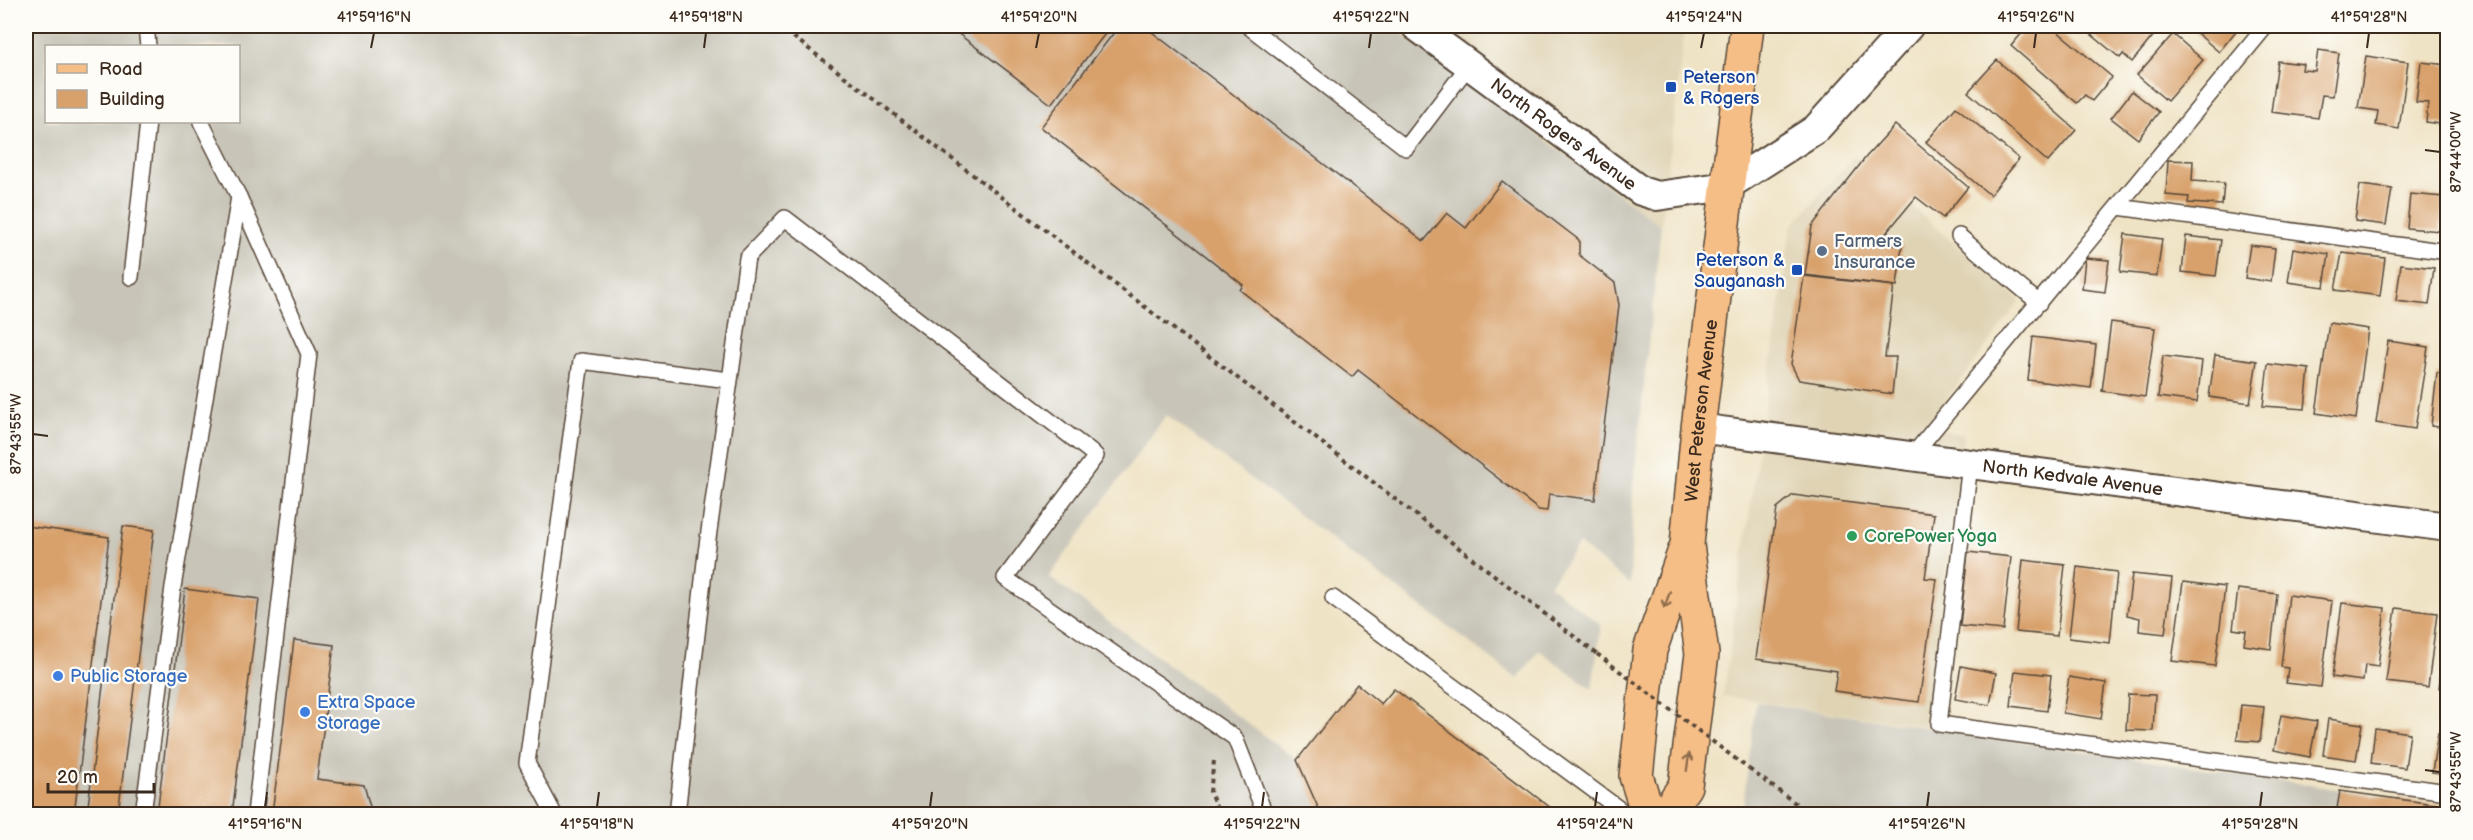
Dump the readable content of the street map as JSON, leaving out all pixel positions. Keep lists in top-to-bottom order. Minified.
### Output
{"streets":{"main road":["West Peterson Avenue"],"street":["North Rogers Avenue","North Kedvale Avenue"]},"crossings":[["North Rogers Avenue","West Peterson Avenue"],["West Peterson Avenue","North Kedvale Avenue"]],"places":{"transit":["Peterson & Rogers","Peterson & Sauganash"],"other":["Farmers Insurance","CorePower Yoga","Public Storage","Extra Space Storage"]},"legend":["Road","Building"],"scale_bar":"20 m","coordinates":["41°59'16\"N","41°59'18\"N","41°59'20\"N","41°59'22\"N","41°59'24\"N","41°59'26\"N","41°59'28\"N","87°44'00\"W","87°43'55\"W"]}
